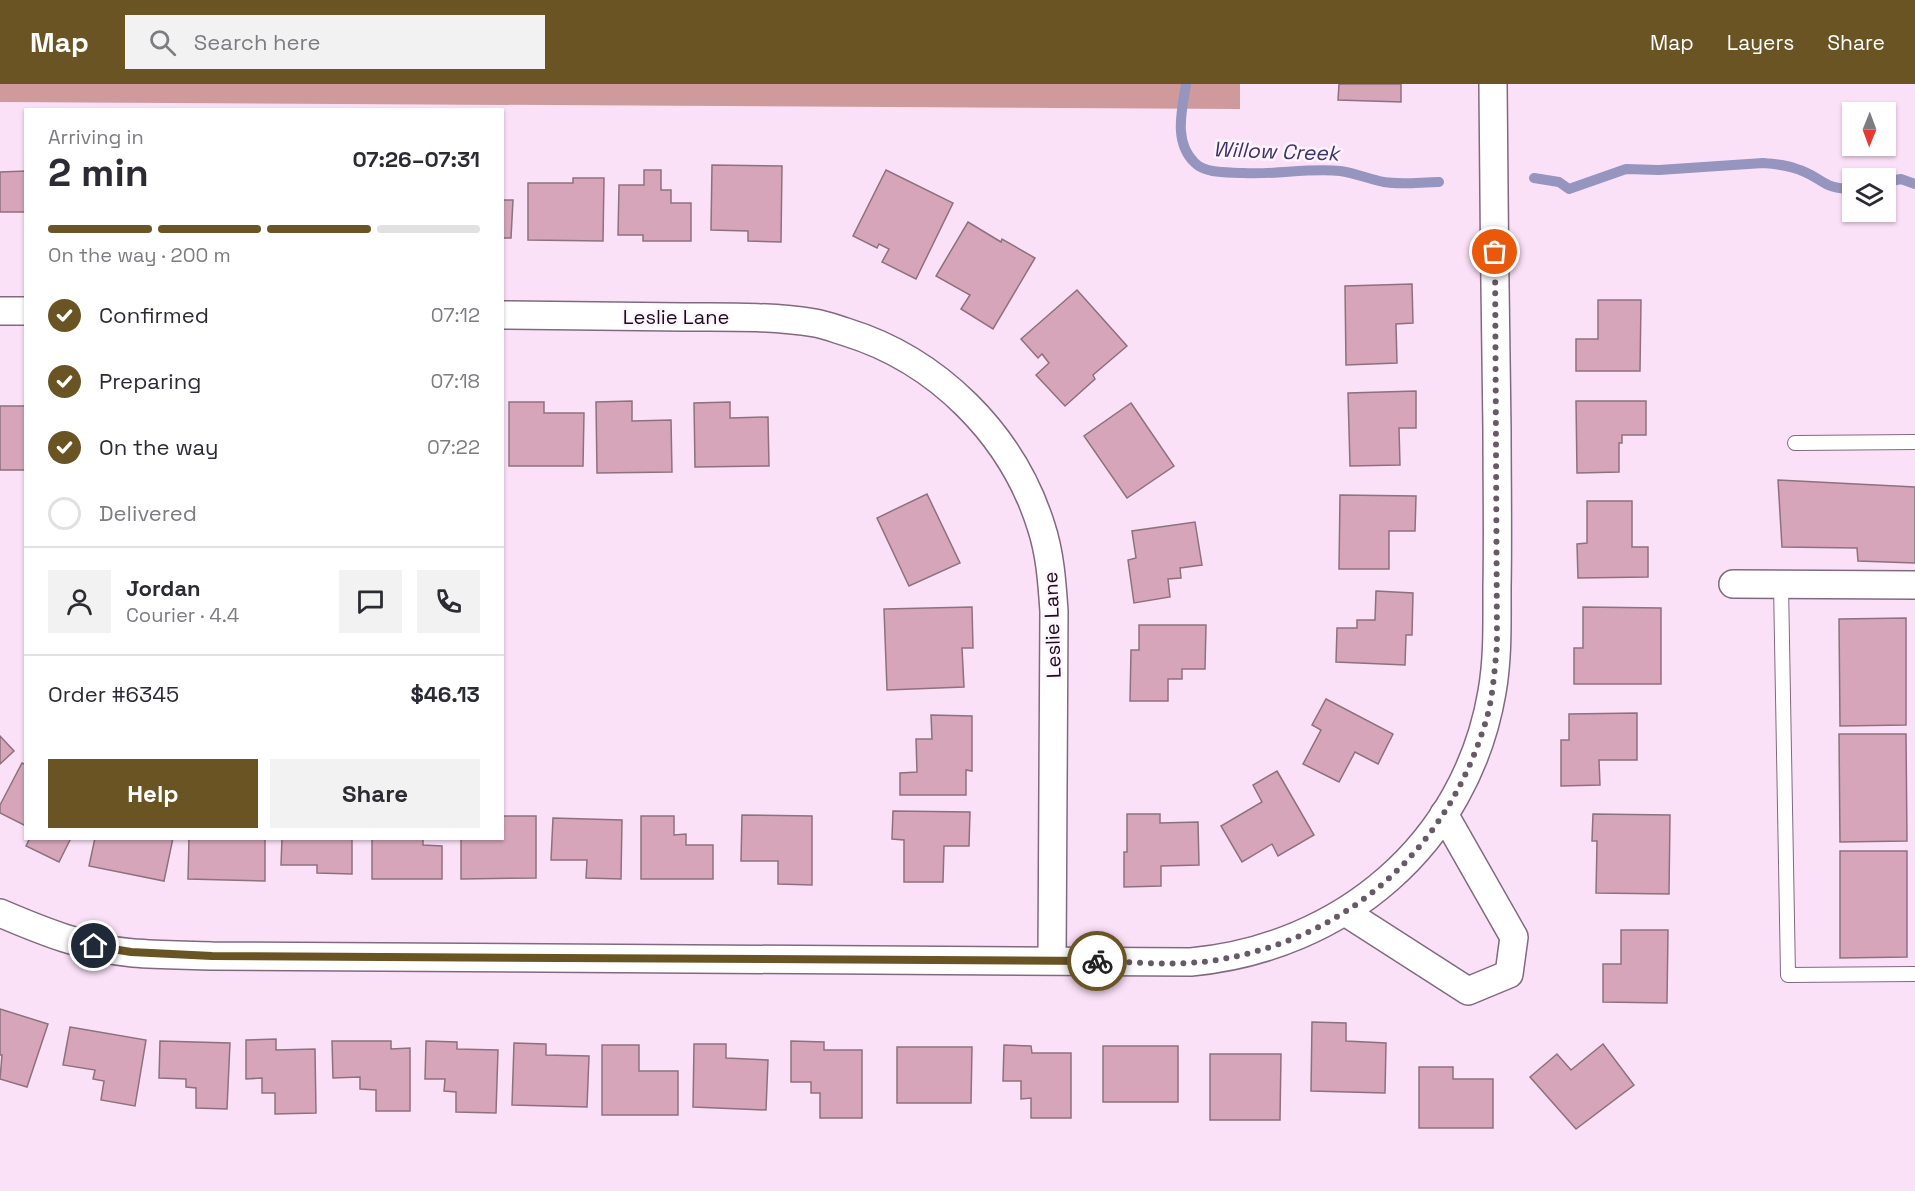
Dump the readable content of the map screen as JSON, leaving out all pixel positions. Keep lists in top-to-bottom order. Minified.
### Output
{"streets":{"street":["Leslie Lane"]},"water":["Willow Creek"],"north":"bottom","page":{"header":"Map","search":"Search here","nav":["Map","Layers","Share"],"heading":["2 min","Arriving in","07:26–07:31"],"panel":["Jordan","Courier · 4.4","Order #6345","$46.13"],"bar":"On the way · 200 m","list":[["Confirmed","07:12"],["Preparing","07:18"],["On the way","07:22"],"Delivered"],"buttons":["Help","Share"]}}
